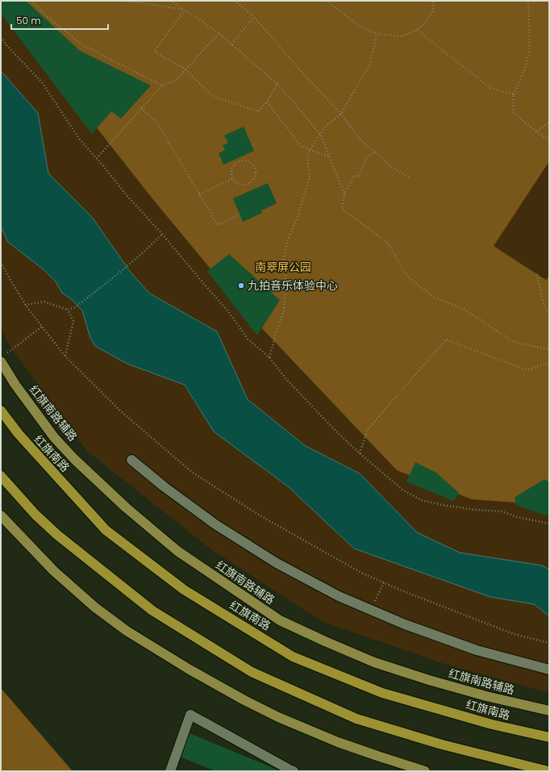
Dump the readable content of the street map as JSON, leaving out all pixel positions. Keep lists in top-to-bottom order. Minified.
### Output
{"streets":{"highway":["红旗南路"],"main road":["红旗南路辅路"]},"parks":["南翠屏公园"],"places":["九拍音乐体验中心"],"scale_bar":"50 m"}
